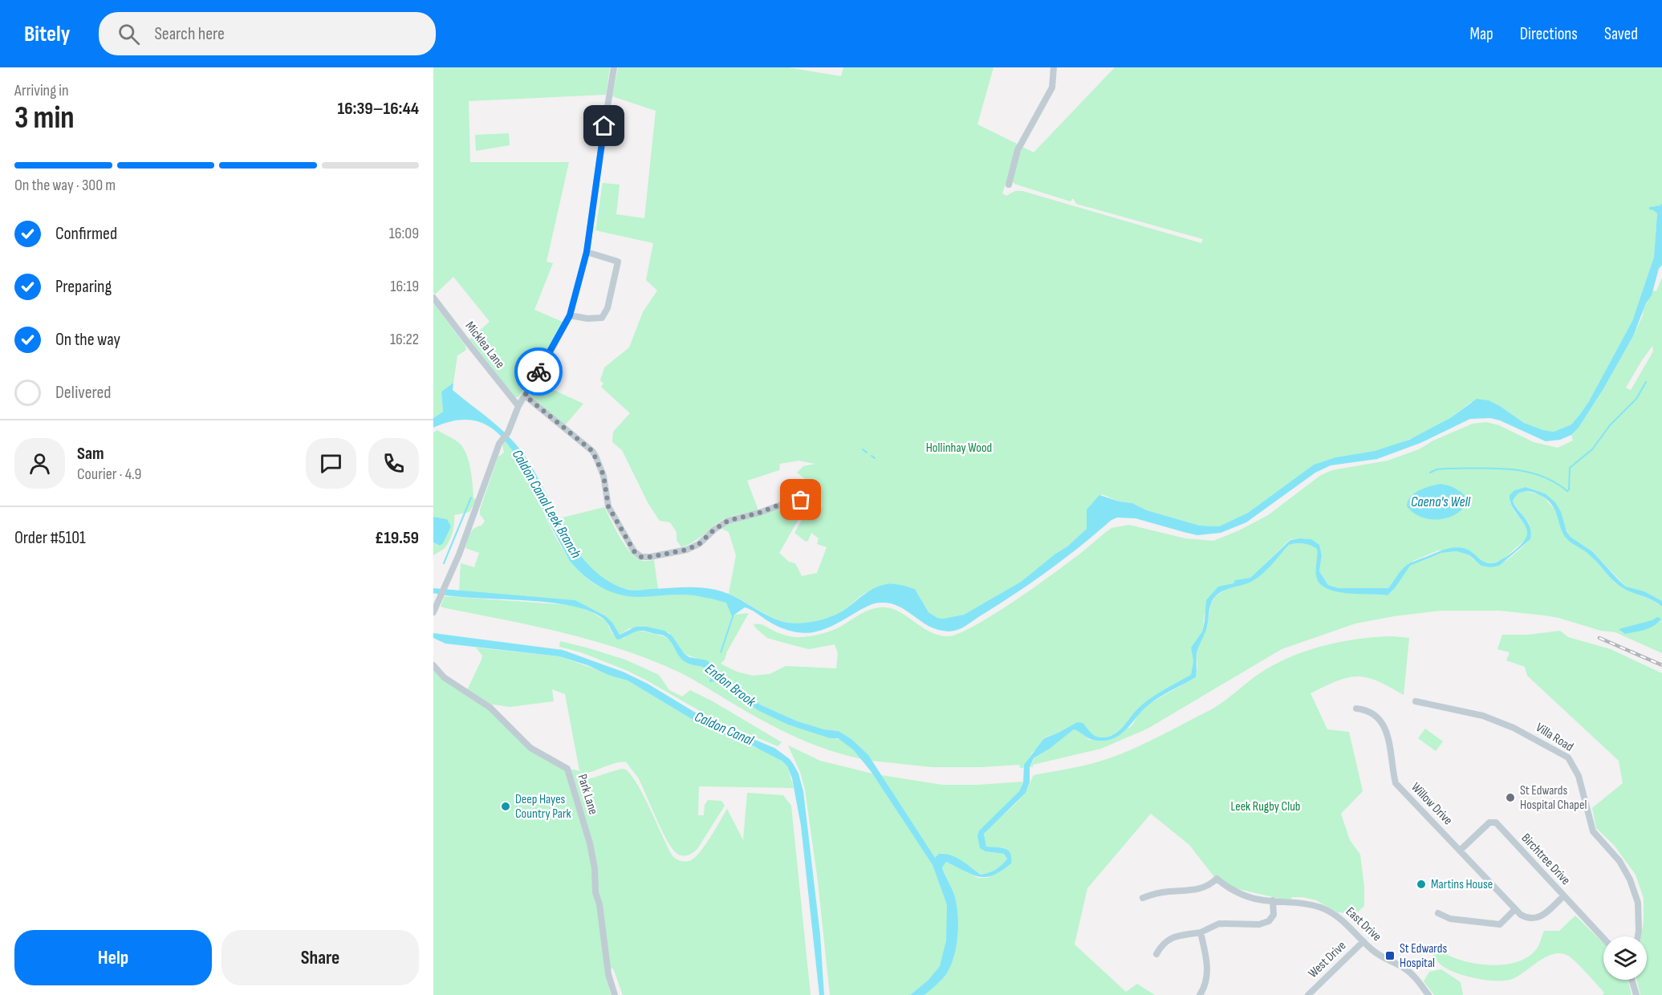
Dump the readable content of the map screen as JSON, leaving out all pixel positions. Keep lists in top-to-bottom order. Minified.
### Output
{"streets":{"street":["Micklea Lane","Villa Road","Park Lane","Willow Drive","Birchtree Drive","East Drive","West Drive"]},"crossings":[["Willow Drive","Birchtree Drive"],["East Drive","West Drive"]],"water":["Caena's Well","Caldon Canal Leek Branch","Endon Brook","Caldon Canal"],"parks":["Hollinhay Wood","Leek Rugby Club"],"places":{"other":["St Edwards Hospital Chapel","Deep Hayes Country Park","Martins House"],"transit":["St Edwards Hospital"]},"page":{"header":"Bitely","search":"Search here","nav":["Map","Directions","Saved"],"heading":["3 min","Arriving in","16:39–16:44"],"panel":["Sam","Courier · 4.9","Order #5101","£19.59"],"bar":"On the way · 300 m","list":[["Confirmed","16:09"],["Preparing","16:19"],["On the way","16:22"],"Delivered"],"buttons":["Help","Share"]}}
